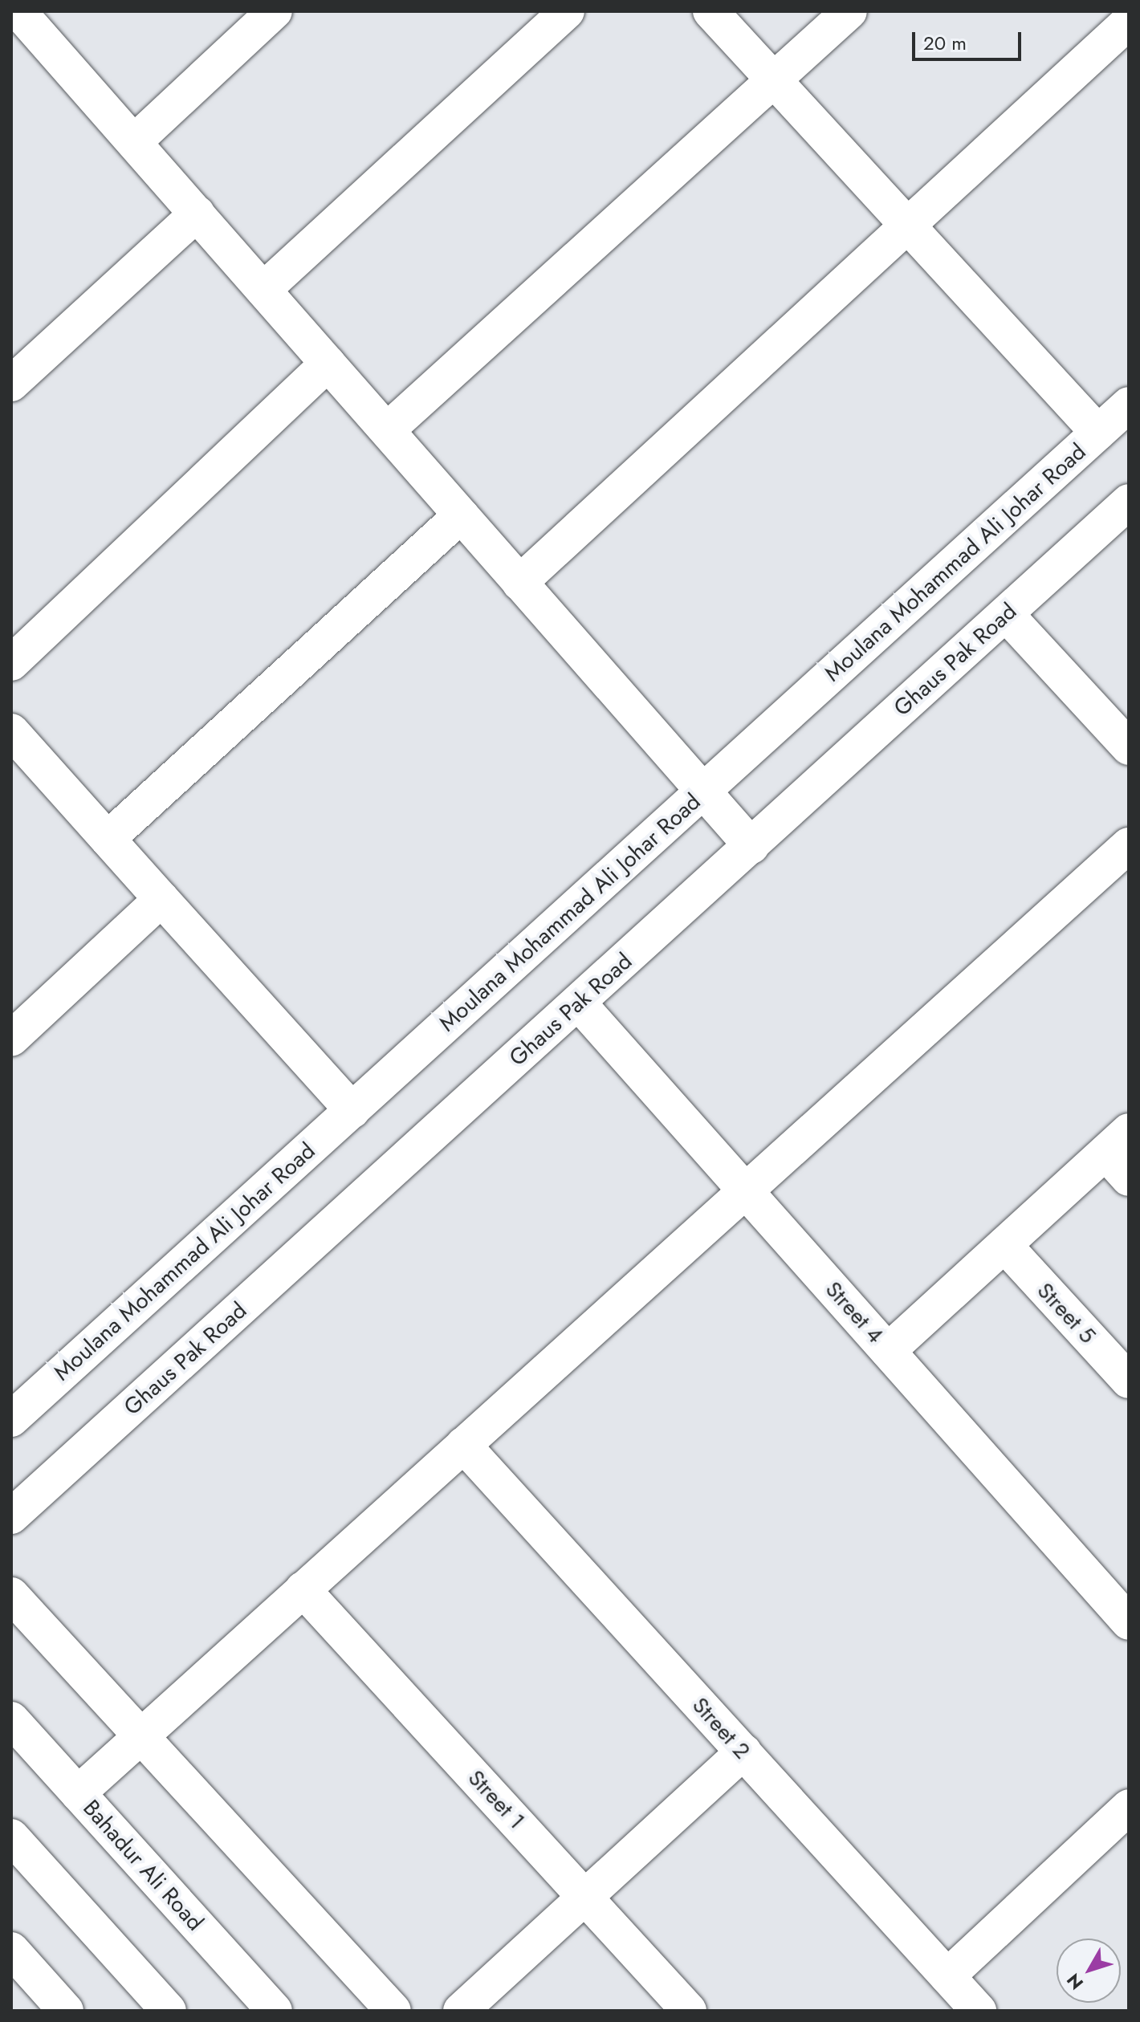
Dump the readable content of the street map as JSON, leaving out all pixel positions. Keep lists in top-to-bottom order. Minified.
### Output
{"streets":{"street":["Moulana Mohammad Ali Johar Road","Ghaus Pak Road","Street 4","Street 5","Street 2","Street 1","Bahadur Ali Road"]},"crossings":[["Ghaus Pak Road","Street 4"]],"scale_bar":"20 m","north":"bottom left"}
